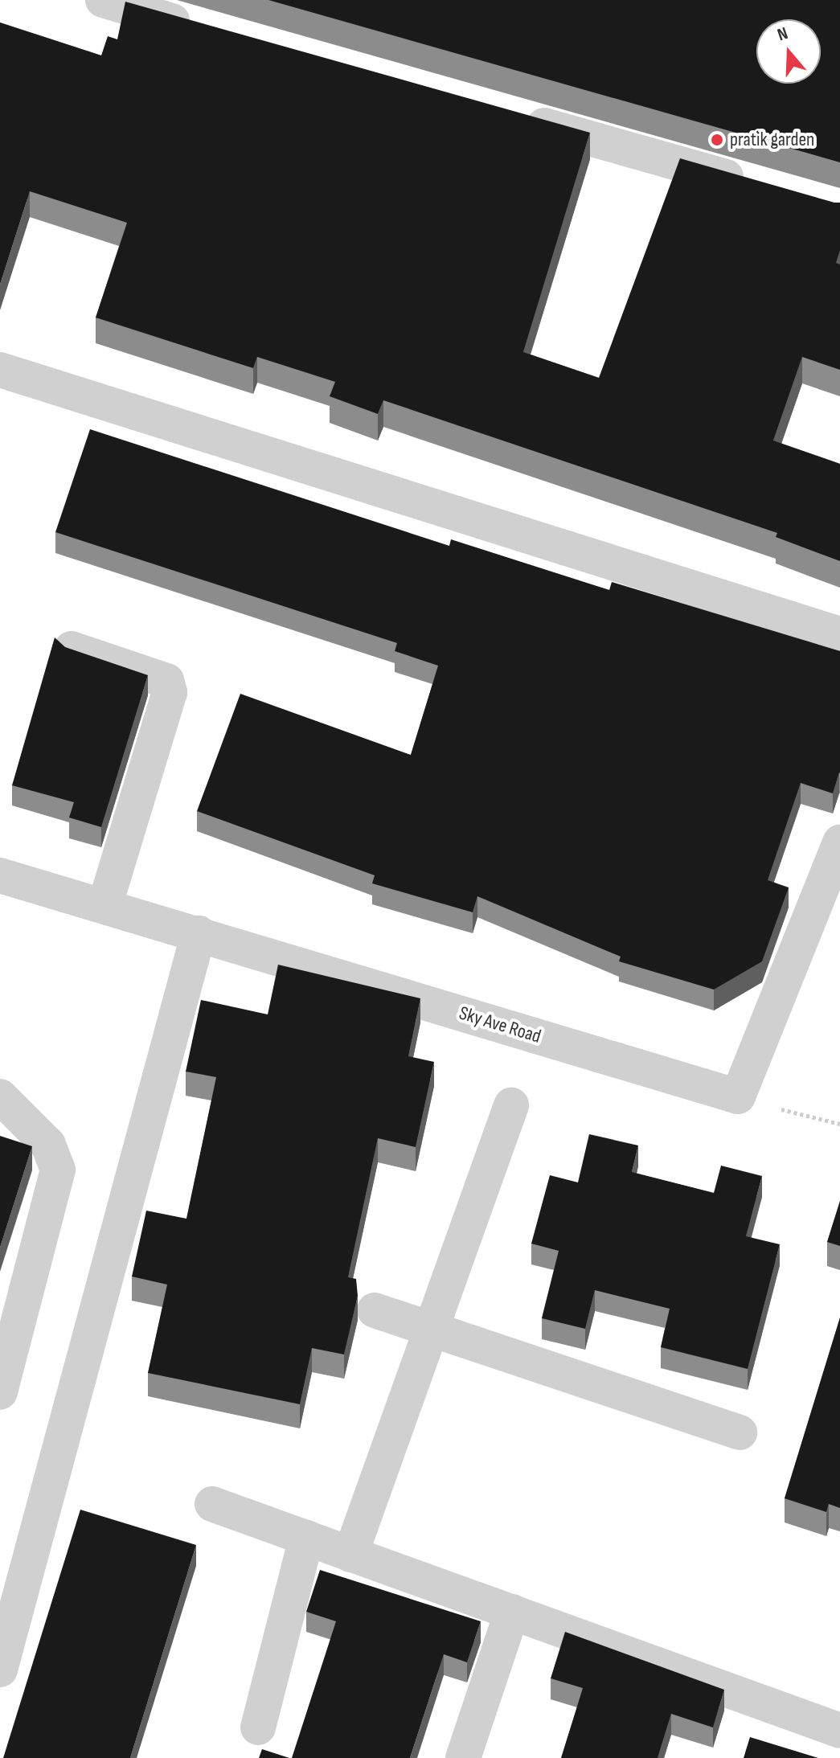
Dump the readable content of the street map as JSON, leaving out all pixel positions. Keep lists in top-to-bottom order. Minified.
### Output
{"streets":{"street":["Sky Ave Road"]},"places":["pratik garden"],"north":"top"}
